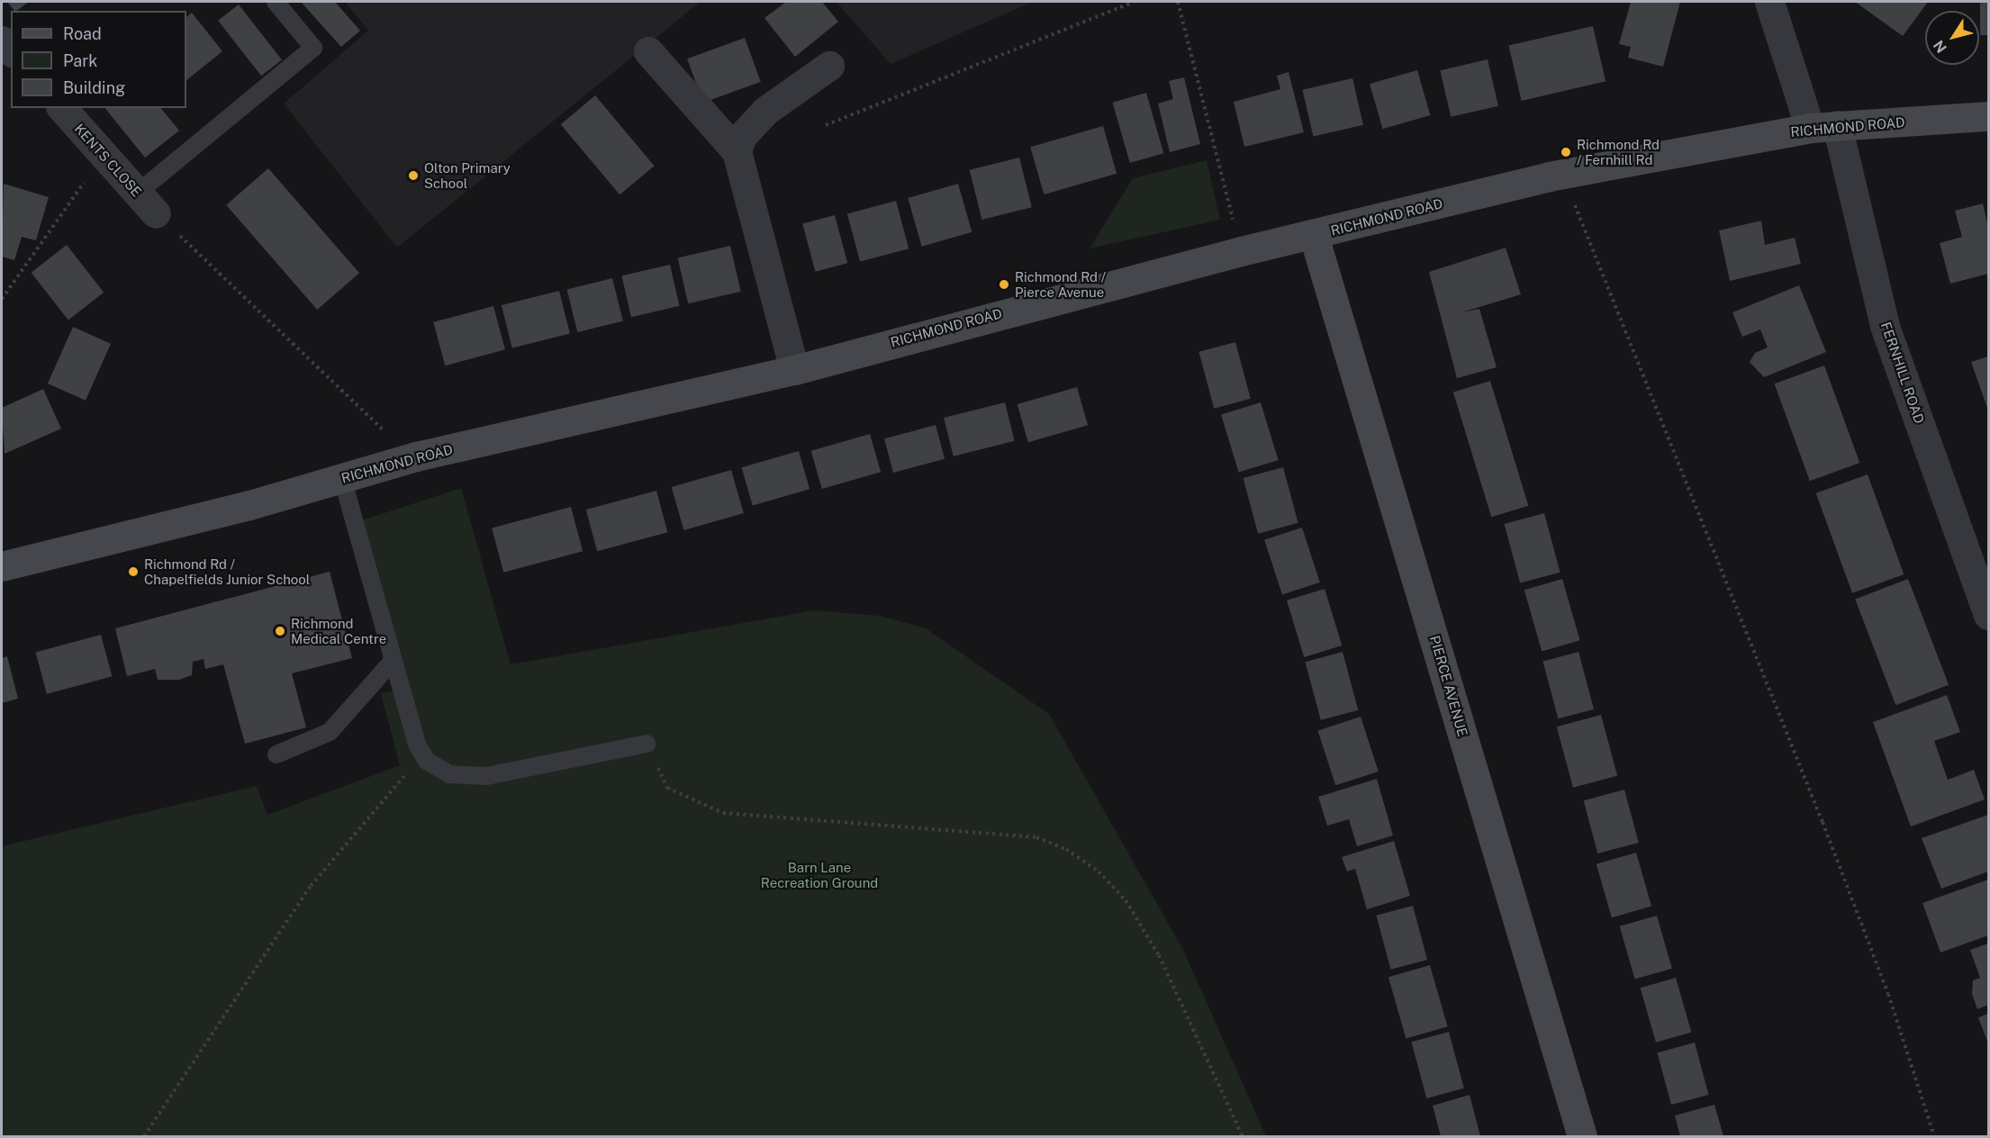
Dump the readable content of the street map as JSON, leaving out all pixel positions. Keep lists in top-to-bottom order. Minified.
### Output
{"streets":{"street":["RICHMOND ROAD","KENTS CLOSE","FERNHILL ROAD","PIERCE AVENUE"]},"crossings":[["RICHMOND ROAD","FERNHILL ROAD"],["RICHMOND ROAD","PIERCE AVENUE"]],"parks":["Barn Lane Recreation Ground"],"places":["Richmond Rd / Fernhill Rd","Olton Primary School","Richmond Rd / Pierce Avenue","Richmond Rd / Chapelfields Junior School","Richmond Medical Centre"],"legend":["Road","Park","Building"],"north":"bottom left"}
